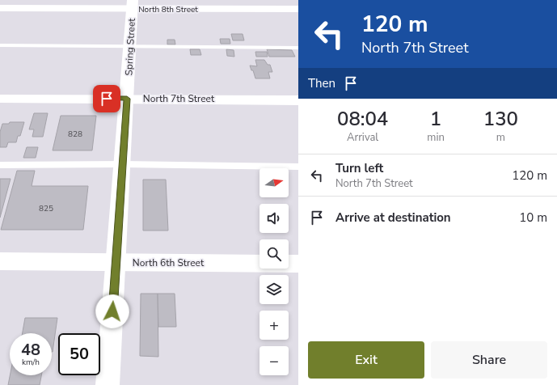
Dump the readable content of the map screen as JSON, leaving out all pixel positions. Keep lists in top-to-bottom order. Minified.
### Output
{"streets":{"main road":["Spring Street"],"street":["North 8th Street","North 7th Street","North 6th Street"]},"crossings":[["North 8th Street","Spring Street"],["Spring Street","North 7th Street"],["Spring Street","North 6th Street"]],"house_numbers":["828","825"],"north":"right","page":{"turn":["120 m","North 7th Street"],"then":"Then","eta":["08:04","Arrival","1","min","130","m"],"list":[{"name":"Turn left","note":"North 7th Street","value":"120 m"},{"name":"Arrive at destination","value":"10 m"}],"map_buttons":["+","−"],"speed":"48 km/h","limit":"50","buttons":["Exit","Share"]}}
